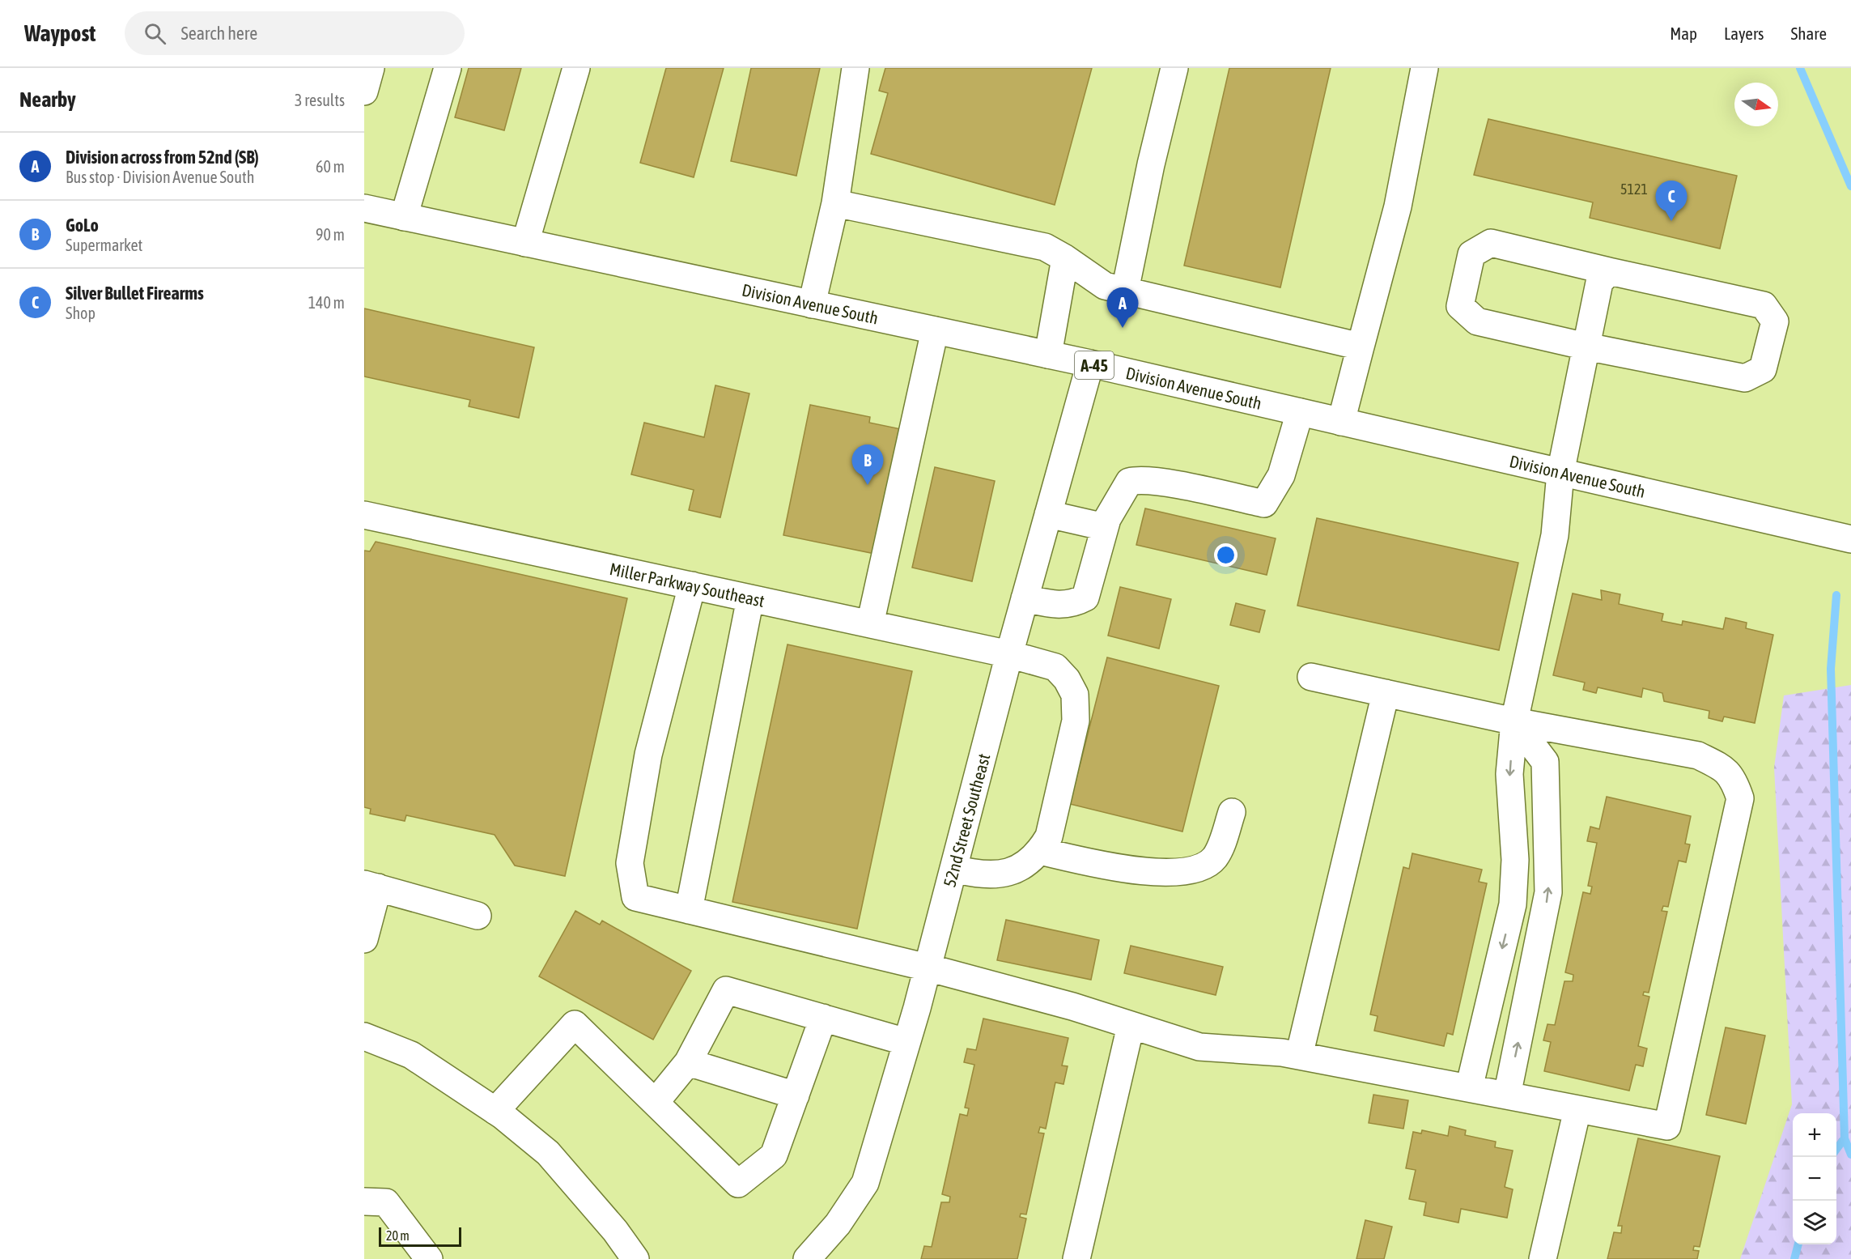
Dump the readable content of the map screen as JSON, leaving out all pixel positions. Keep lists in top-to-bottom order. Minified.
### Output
{"streets":{"main road":["Division Avenue South","A-45","Miller Parkway Southeast","52nd Street Southeast"]},"crossings":[["Division Avenue South","52nd Street Southeast"],["Miller Parkway Southeast","52nd Street Southeast"]],"house_numbers":["5121"],"scale_bar":"20 m","north":"right","page":{"header":"Waypost","search":"Search here","nav":["Map","Layers","Share"],"heading":["Nearby","3 results"],"list":[{"mark":"A","name":"Division across from 52nd (SB)","note":"Bus stop · Division Avenue South","value":"60 m"},{"mark":"B","name":"GoLo","note":"Supermarket","value":"90 m"},{"mark":"C","name":"Silver Bullet Firearms","note":"Shop","value":"140 m"}],"pins":["C","A","B"],"map_buttons":["+","−"],"scale":"20 m"}}
